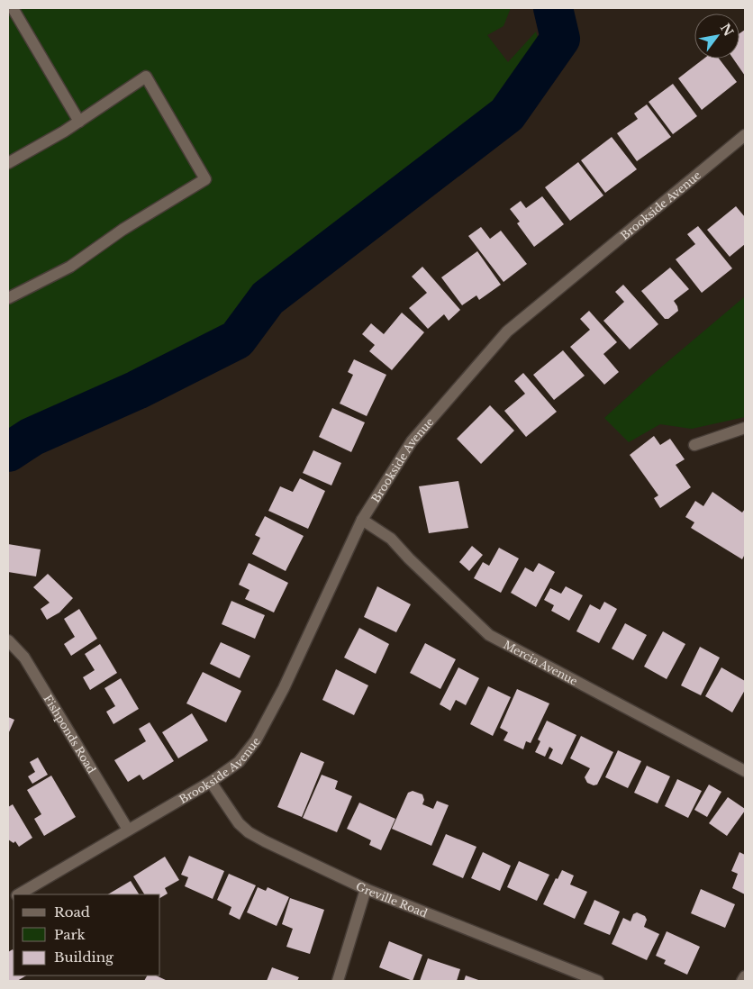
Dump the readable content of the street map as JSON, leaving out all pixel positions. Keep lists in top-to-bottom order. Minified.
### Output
{"streets":{"street":["Brookside Avenue","Mercia Avenue","Fishponds Road","Greville Road"]},"crossings":[["Brookside Avenue","Mercia Avenue"],["Brookside Avenue","Fishponds Road"],["Brookside Avenue","Greville Road"]],"legend":["Road","Park","Building"],"north":"top right"}
